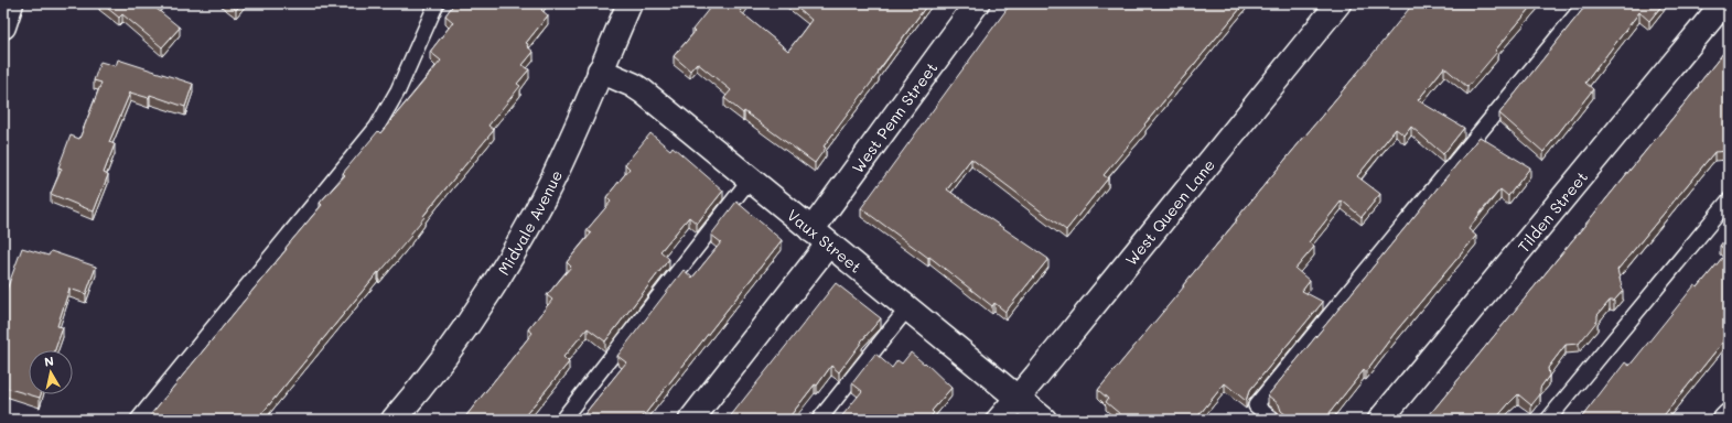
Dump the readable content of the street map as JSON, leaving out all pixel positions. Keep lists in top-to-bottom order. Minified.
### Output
{"streets":{"street":["West Penn Street","West Queen Lane","Tilden Street","Midvale Avenue","Vaux Street"]},"crossings":[["West Penn Street","Vaux Street"],["West Queen Lane","Vaux Street"],["Midvale Avenue","Vaux Street"]],"north":"top"}
